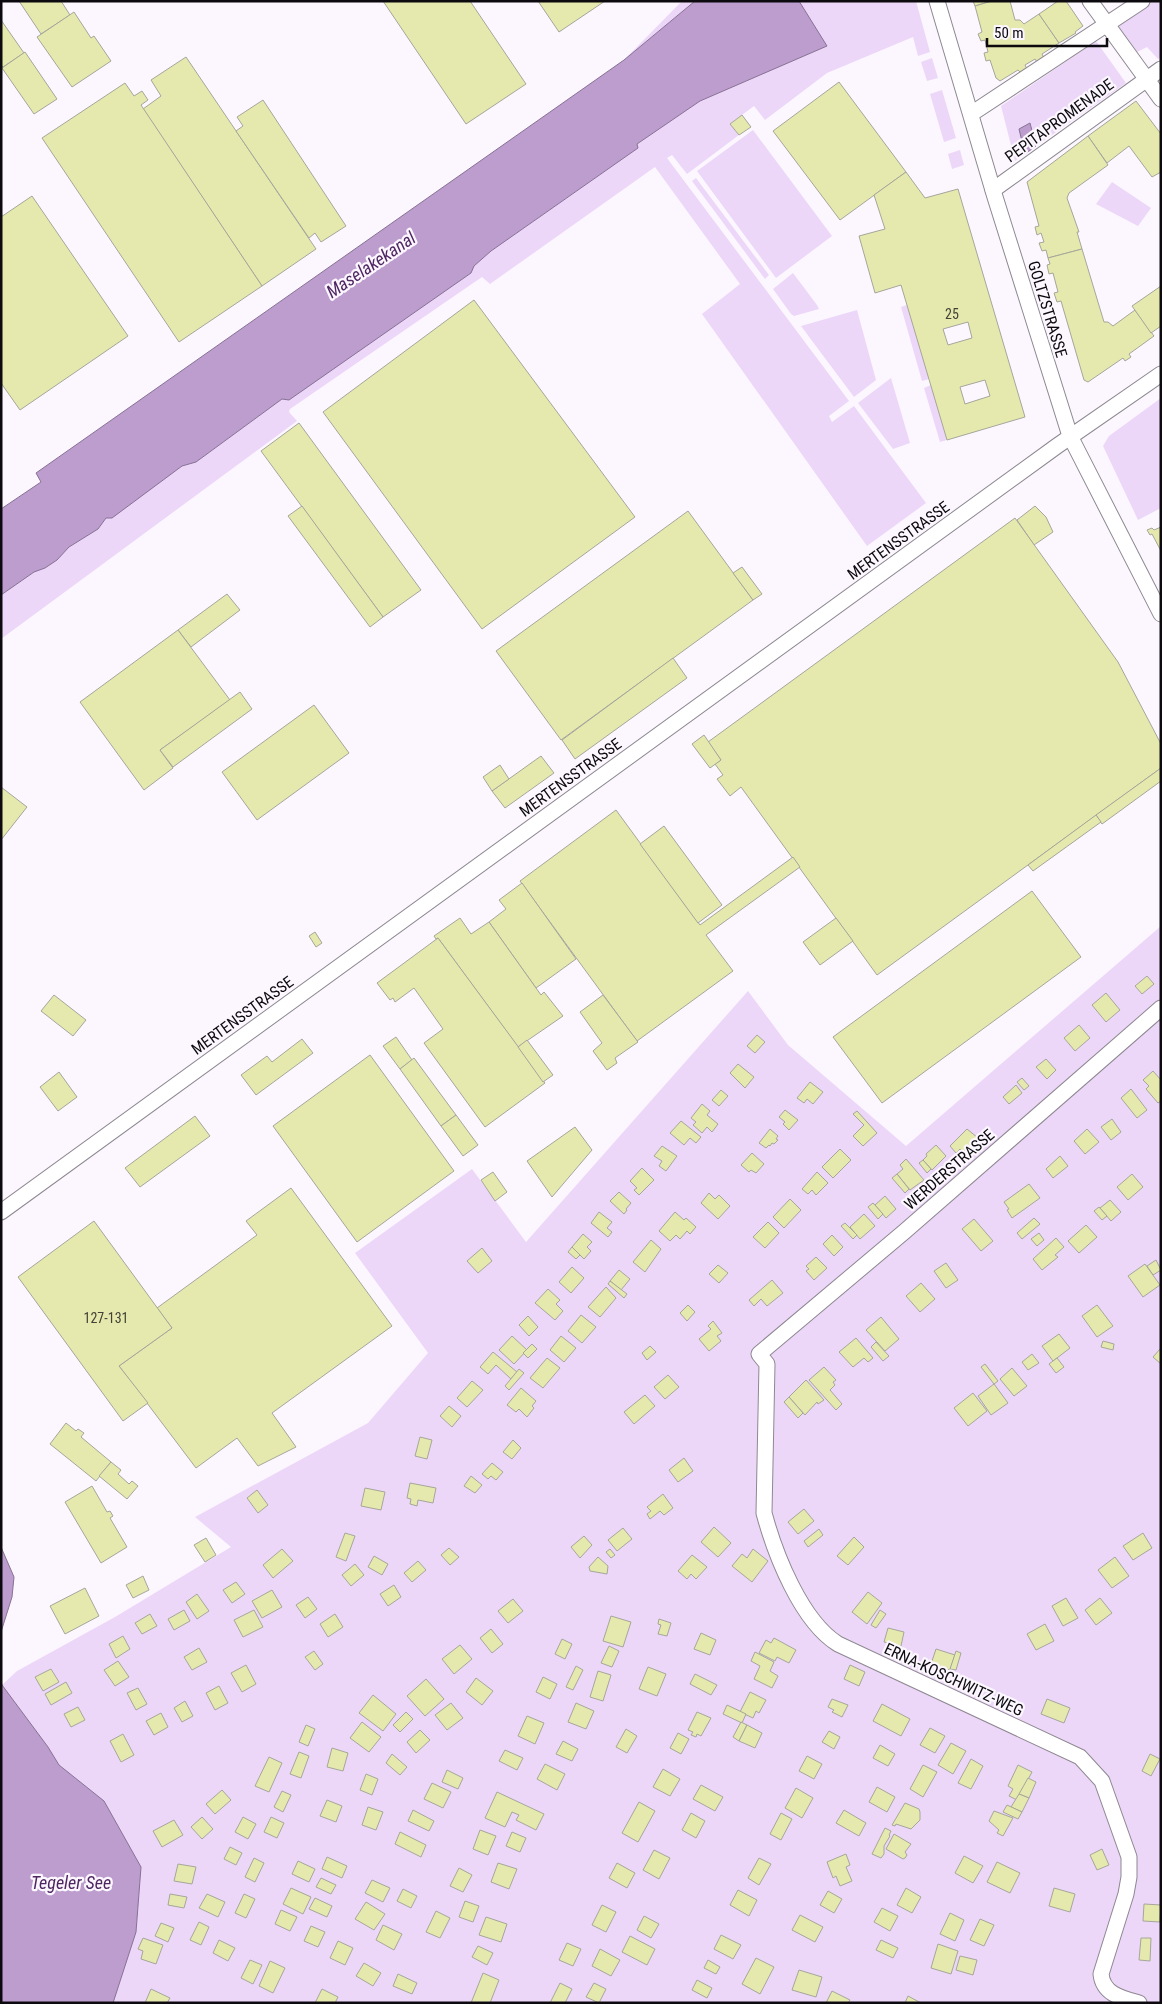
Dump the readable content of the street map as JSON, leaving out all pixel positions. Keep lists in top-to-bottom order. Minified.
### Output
{"streets":{"street":["PEPITAPROMENADE","GOLTZSTRASSE","MERTENSSTRASSE","WERDERSTRASSE","ERNA-KOSCHWITZ-WEG"]},"crossings":[["PEPITAPROMENADE","GOLTZSTRASSE"],["GOLTZSTRASSE","MERTENSSTRASSE"],["WERDERSTRASSE","ERNA-KOSCHWITZ-WEG"]],"water":["Maselakekanal","Tegeler See"],"house_numbers":["25","127-131"],"scale_bar":"50 m"}
